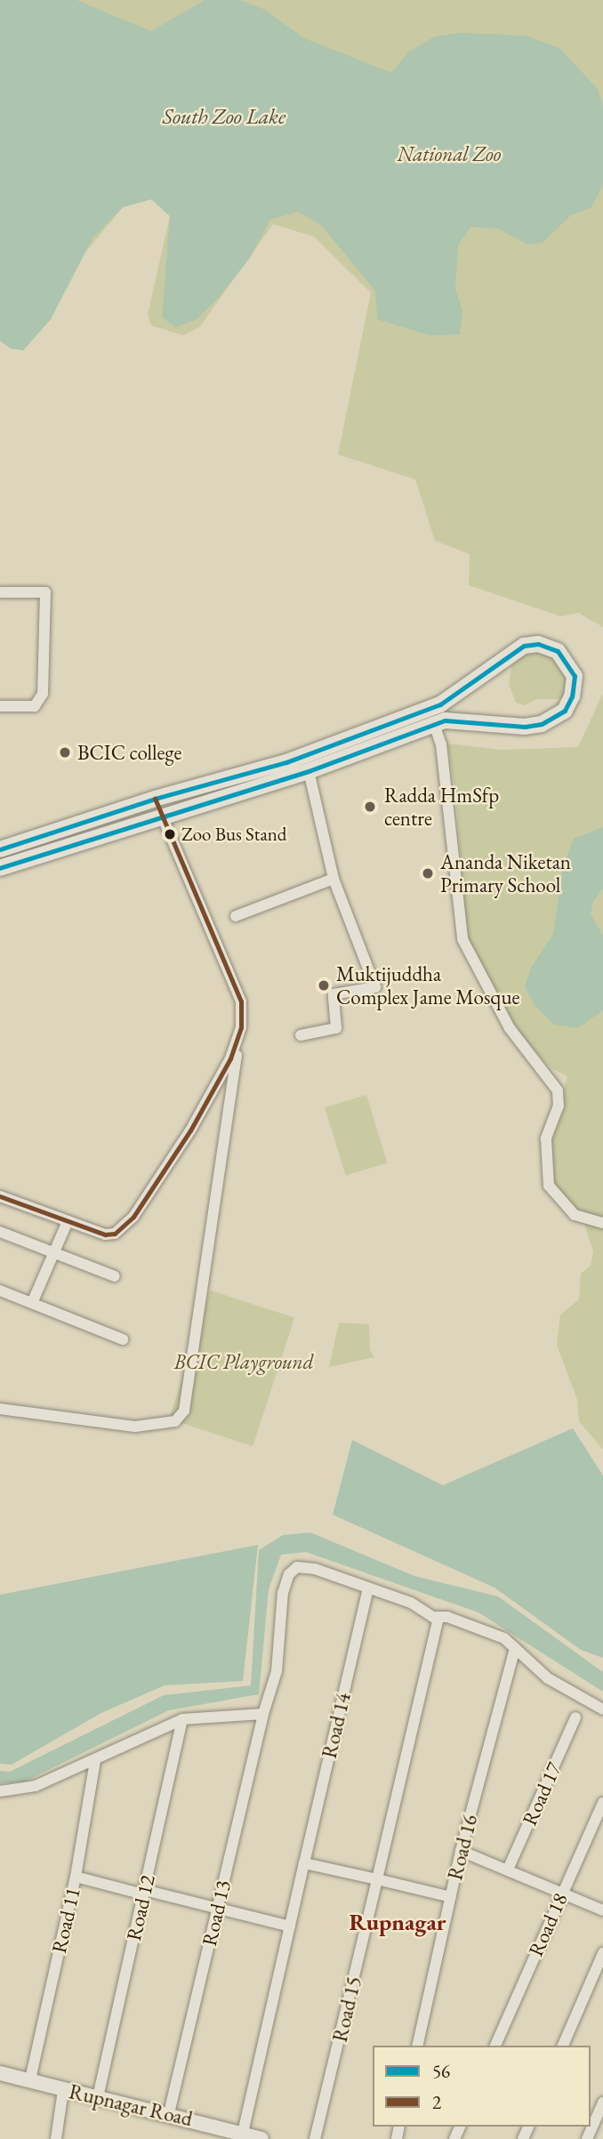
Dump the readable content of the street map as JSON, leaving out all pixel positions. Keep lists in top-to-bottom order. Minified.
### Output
{"streets":{"street":["Road 14","Road 17","Road 16","Road 12","Road 13","Road 11","Road 18","Road 15","Rupnagar Road"]},"crossings":[["Road 14","Road 13"],["Road 12","Rupnagar Road"],["Road 13","Rupnagar Road"],["Road 11","Rupnagar Road"]],"districts":["Rupnagar"],"water":["South Zoo Lake"],"parks":["National Zoo","BCIC Playground"],"places":["BCIC college","Radda HmSfp centre","Zoo Bus Stand","Ananda Niketan Primary School","Muktijuddha Complex Jame Mosque"],"lines":["transit line 56","transit line 2"],"legend":["56","2"]}
